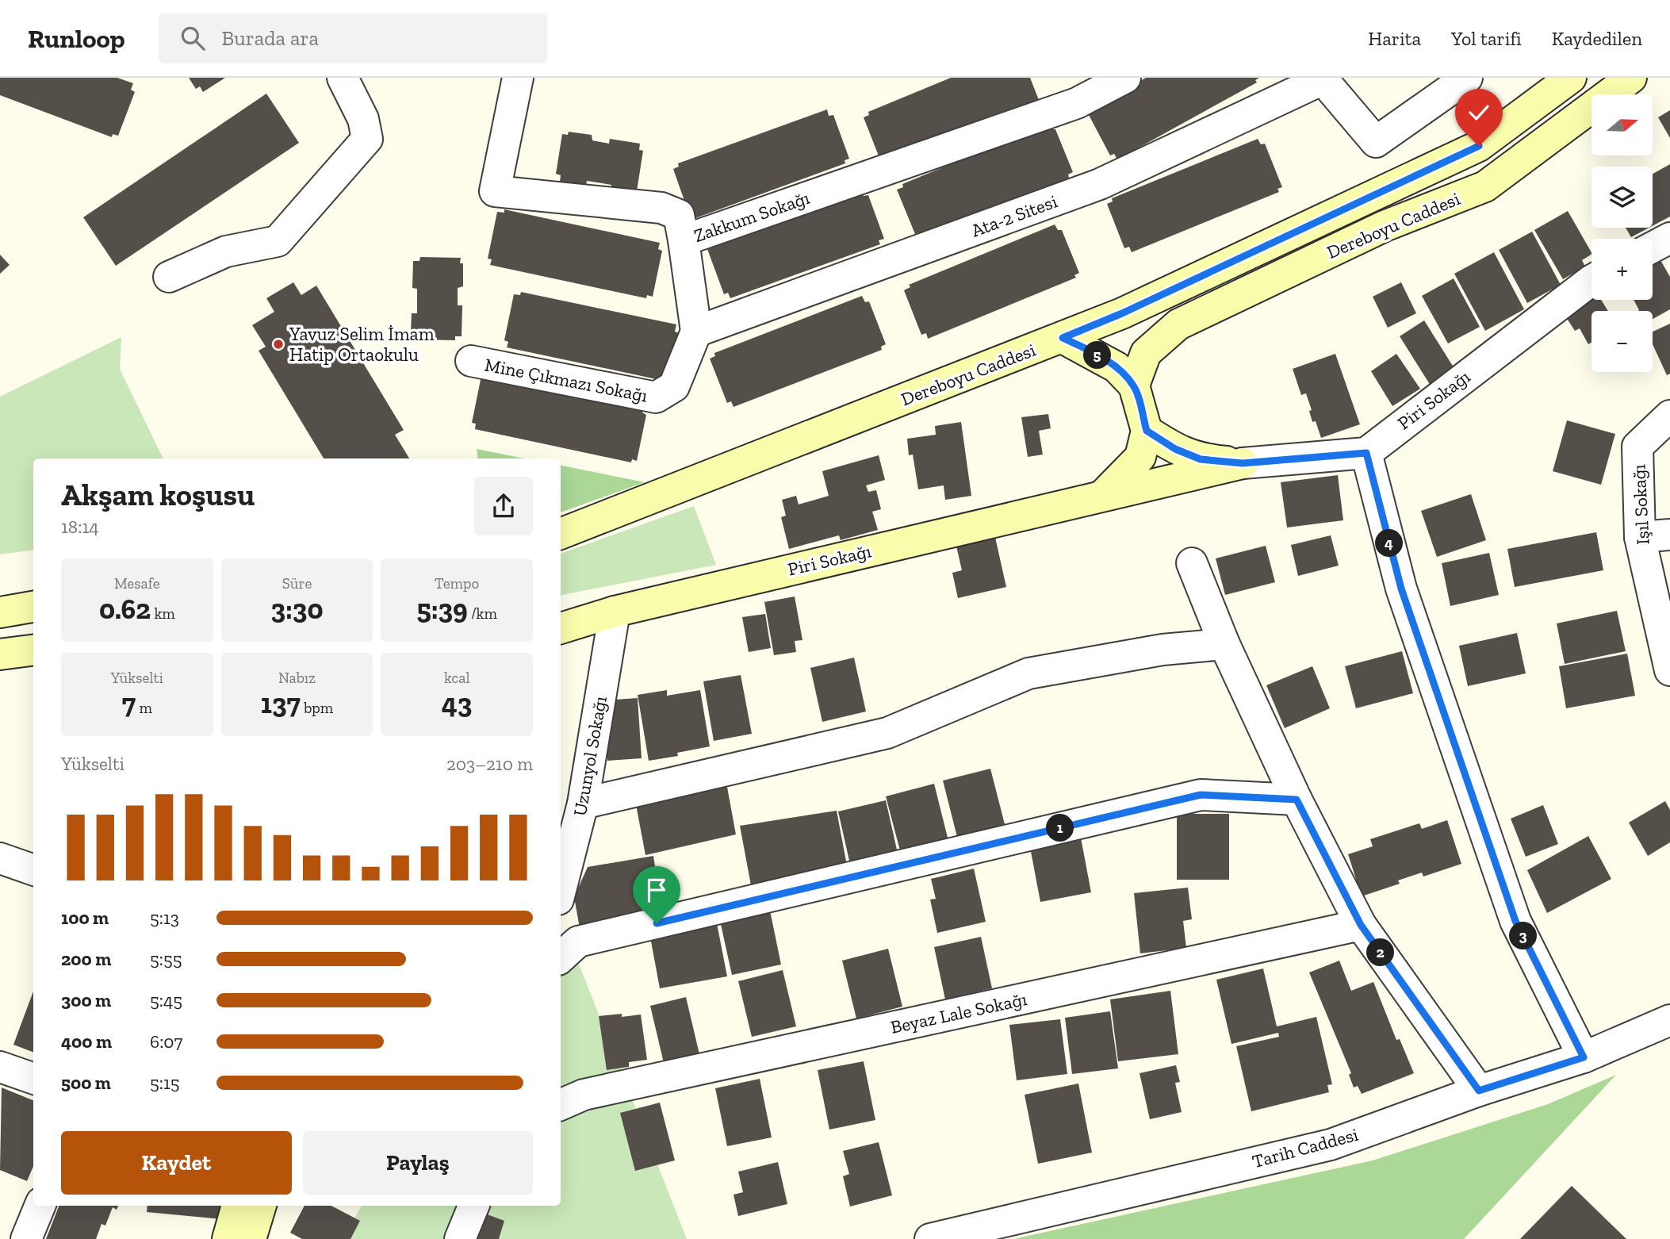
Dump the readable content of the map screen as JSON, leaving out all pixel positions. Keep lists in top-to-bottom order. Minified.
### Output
{"streets":{"main road":["Dereboyu Caddesi","Piri Sokağı"],"street":["Ata-2 Sitesi","Zakkum Sokağı","Mine Çıkmazı Sokağı","Işıl Sokağı","Uzunyol Sokağı","Beyaz Lale Sokağı","Tarih Caddesi"]},"crossings":[["Ata-2 Sitesi","Mine Çıkmazı Sokağı"],["Piri Sokağı","Uzunyol Sokağı"]],"places":["Yavuz Selim İmam Hatip Ortaokulu"],"north":"right","page":{"header":"Runloop","search":"Burada ara","nav":["Harita","Yol tarifi","Kaydedilen"],"map_buttons":["+","−"],"pins":["5","4","1","3","2"],"heading":["Akşam koşusu","18:14"],"stats":[["Mesafe","0.62 km"],["Süre","3:30"],["Tempo","5:39 /km"],["Yükselti","7 m"],["Nabız","137 bpm"],["kcal","43"]],"chart":["Yükselti","203–210 m"],"list":[{"name":"100 m","note":"5:13"},{"name":"200 m","note":"5:55"},{"name":"300 m","note":"5:45"},{"name":"400 m","note":"6:07"},{"name":"500 m","note":"5:15"}],"buttons":["Kaydet","Paylaş"]}}
